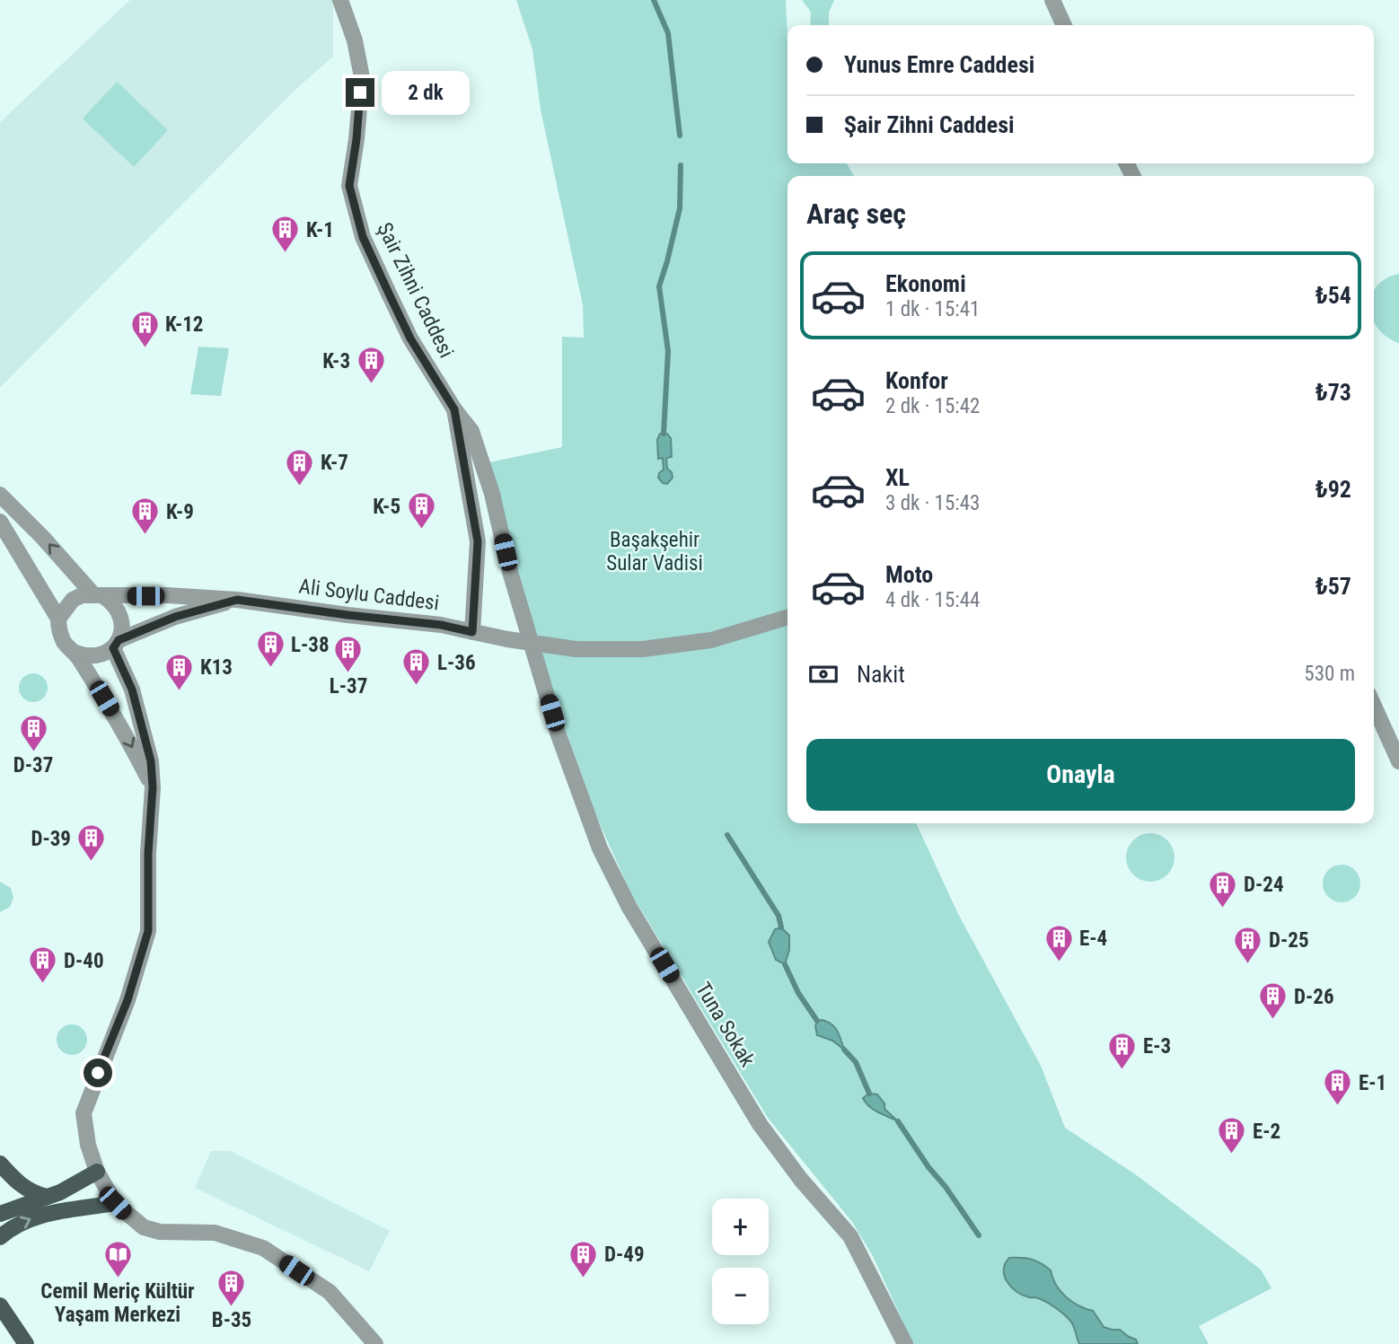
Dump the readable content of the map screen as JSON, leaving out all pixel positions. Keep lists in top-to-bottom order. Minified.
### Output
{"streets":{"street":["Şair Zihni Caddesi","Ali Soylu Caddesi","Tuna Sokak"]},"crossings":[["Şair Zihni Caddesi","Ali Soylu Caddesi"],["Şair Zihni Caddesi","Tuna Sokak"]],"parks":["Başakşehir Sular Vadisi"],"places":{"building":["K-1","K-12","K-3","K-7","K-5","K-9","L-38","L-37","L-36","K13","D-37","D-39","D-24","E-4","D-25","D-40","D-26","E-3","E-1","E-2","D-49","B-35"],"library":["Cemil Meriç Kültür Yaşam Merkezi"]},"page":{"banner":["Yunus Emre Caddesi","Şair Zihni Caddesi"],"bubble":"2 dk","heading":"Araç seç","list":[{"name":"Ekonomi","note":"1 dk · 15:41","value":"₺54"},{"name":"Konfor","note":"2 dk · 15:42","value":"₺73"},{"name":"XL","note":"3 dk · 15:43","value":"₺92"},{"name":"Moto","note":"4 dk · 15:44","value":"₺57"}],"pay":["Nakit","530 m"],"buttons":"Onayla","map_buttons":["+","−"]}}
